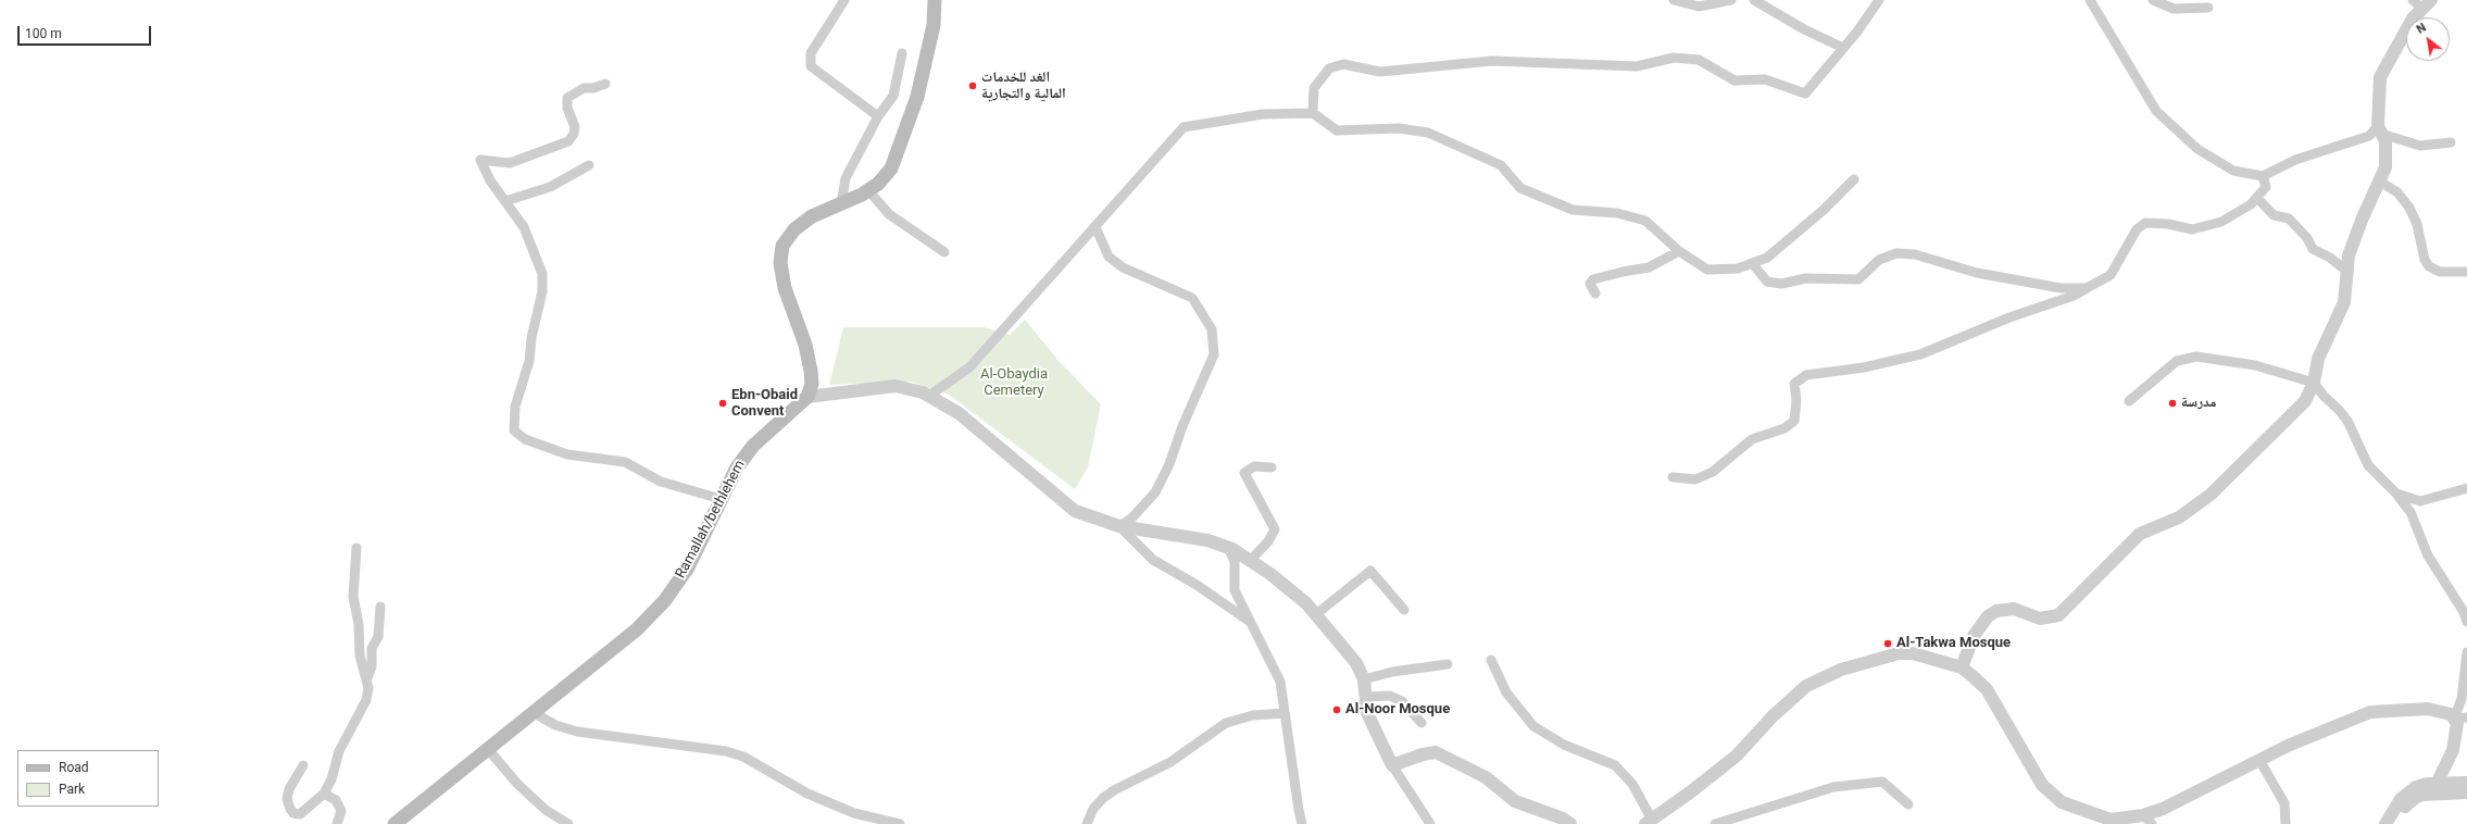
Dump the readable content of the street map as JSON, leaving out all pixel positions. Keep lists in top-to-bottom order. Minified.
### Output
{"streets":{"main road":["Ramallah/bethlehem"]},"parks":["Al-Obaydia Cemetery"],"places":["الغد للخدمات المالية والتجارية","Ebn-Obaid Convent","مدرسة","Al-Takwa Mosque","Al-Noor Mosque"],"legend":["Road","Park"],"scale_bar":"100 m","north":"top left"}
